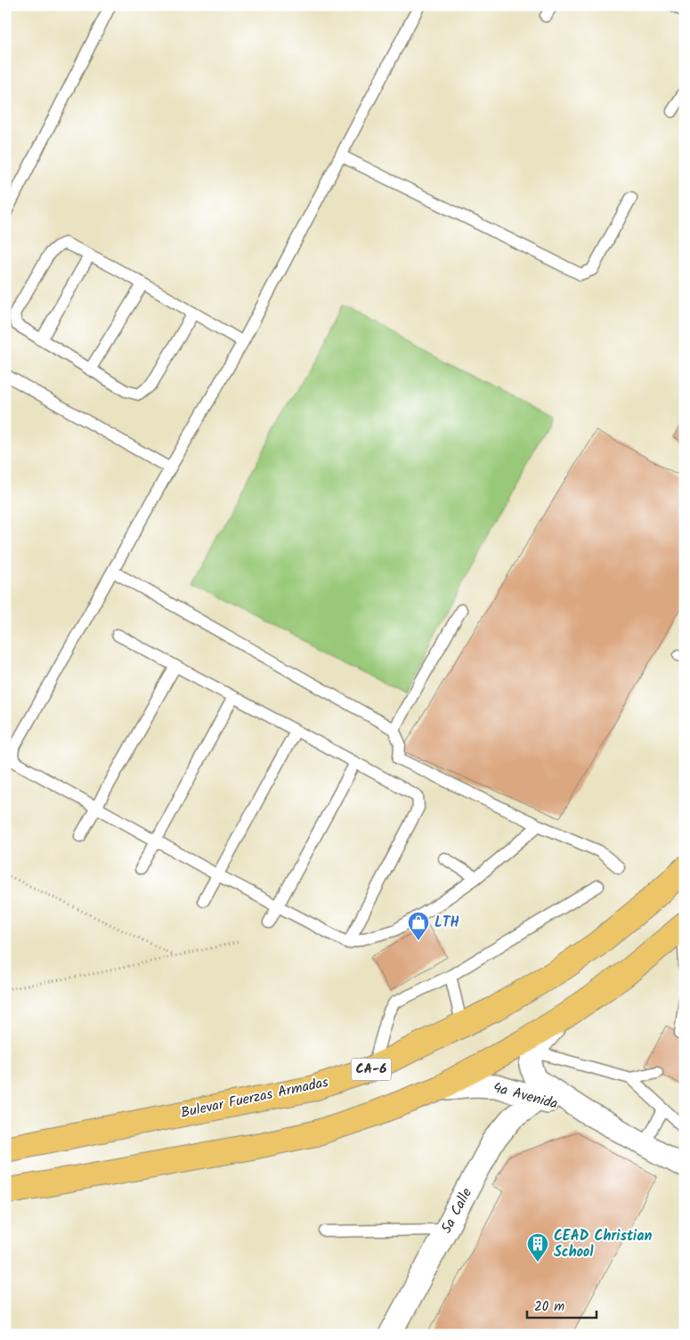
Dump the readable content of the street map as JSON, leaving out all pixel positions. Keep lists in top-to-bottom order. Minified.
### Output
{"streets":{"highway":["CA-6","Bulevar Fuerzas Armadas"],"street":["4a Avenida","5a Calle"]},"crossings":[["4a Avenida","5a Calle"]],"places":{"shop":["LTH"],"building":["CEAD Christian School"]},"scale_bar":"20 m"}
